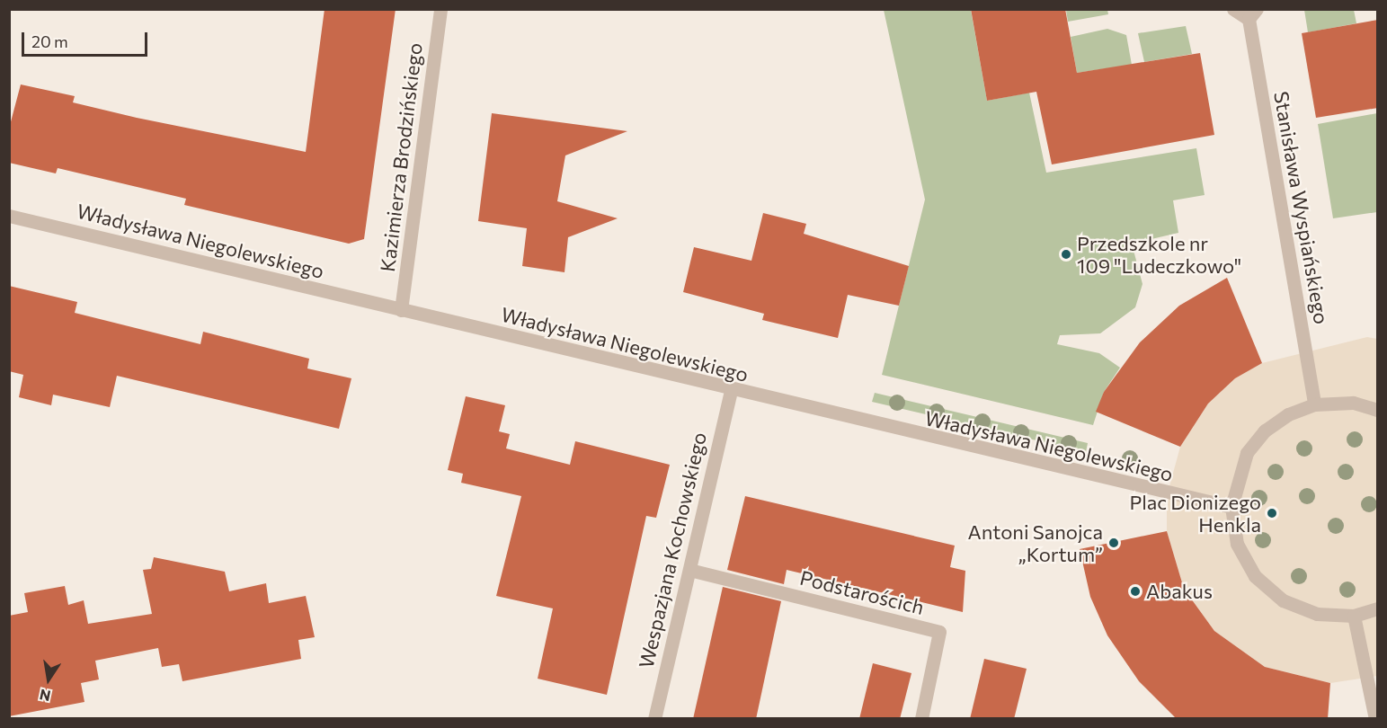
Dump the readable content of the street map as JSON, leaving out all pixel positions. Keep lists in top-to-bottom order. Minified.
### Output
{"streets":{"street":["Kazimierza Brodzińskiego","Stanisława Wyspiańskiego","Władysława Niegolewskiego","Wespazjana Kochowskiego","Podstarościch"]},"crossings":[["Kazimierza Brodzińskiego","Władysława Niegolewskiego"],["Władysława Niegolewskiego","Wespazjana Kochowskiego"],["Wespazjana Kochowskiego","Podstarościch"]],"places":["Przedszkole nr 109 \"Ludeczkowo\"","Plac Dionizego Henkla","Antoni Sanojca „Kortum”","Abakus"],"scale_bar":"20 m","north":"bottom"}
